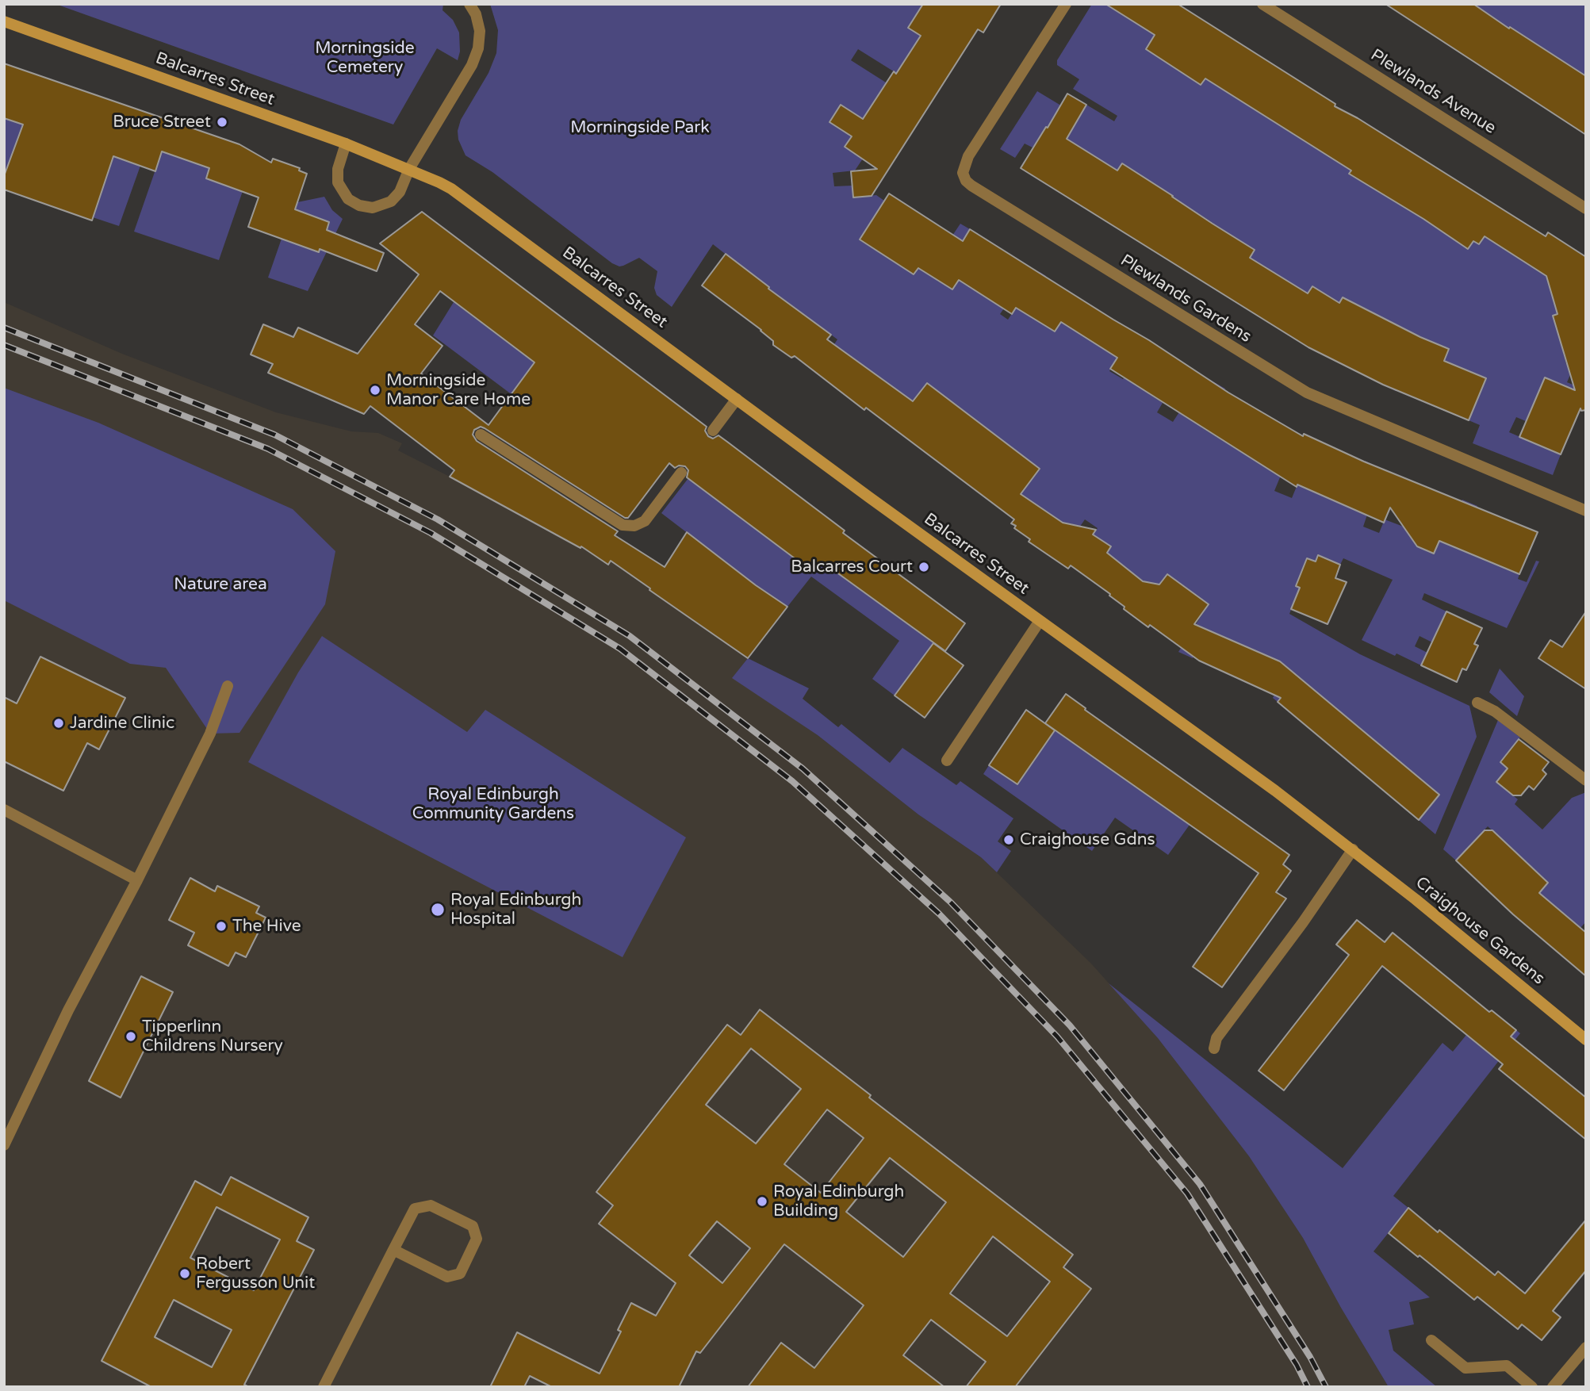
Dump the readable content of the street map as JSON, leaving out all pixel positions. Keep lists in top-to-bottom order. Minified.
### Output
{"streets":{"street":["Balcarres Street","Plewlands Avenue","Plewlands Gardens","Craighouse Gardens"]},"crossings":[["Balcarres Street","Craighouse Gardens"]],"parks":["Morningside Cemetery","Morningside Park","Nature area","Royal Edinburgh Community Gardens"],"places":["Bruce Street","Morningside Manor Care Home","Balcarres Court","Jardine Clinic","Craighouse Gdns","Royal Edinburgh Hospital","The Hive","Tipperlinn Childrens Nursery","Royal Edinburgh Building","Robert Fergusson Unit"]}
